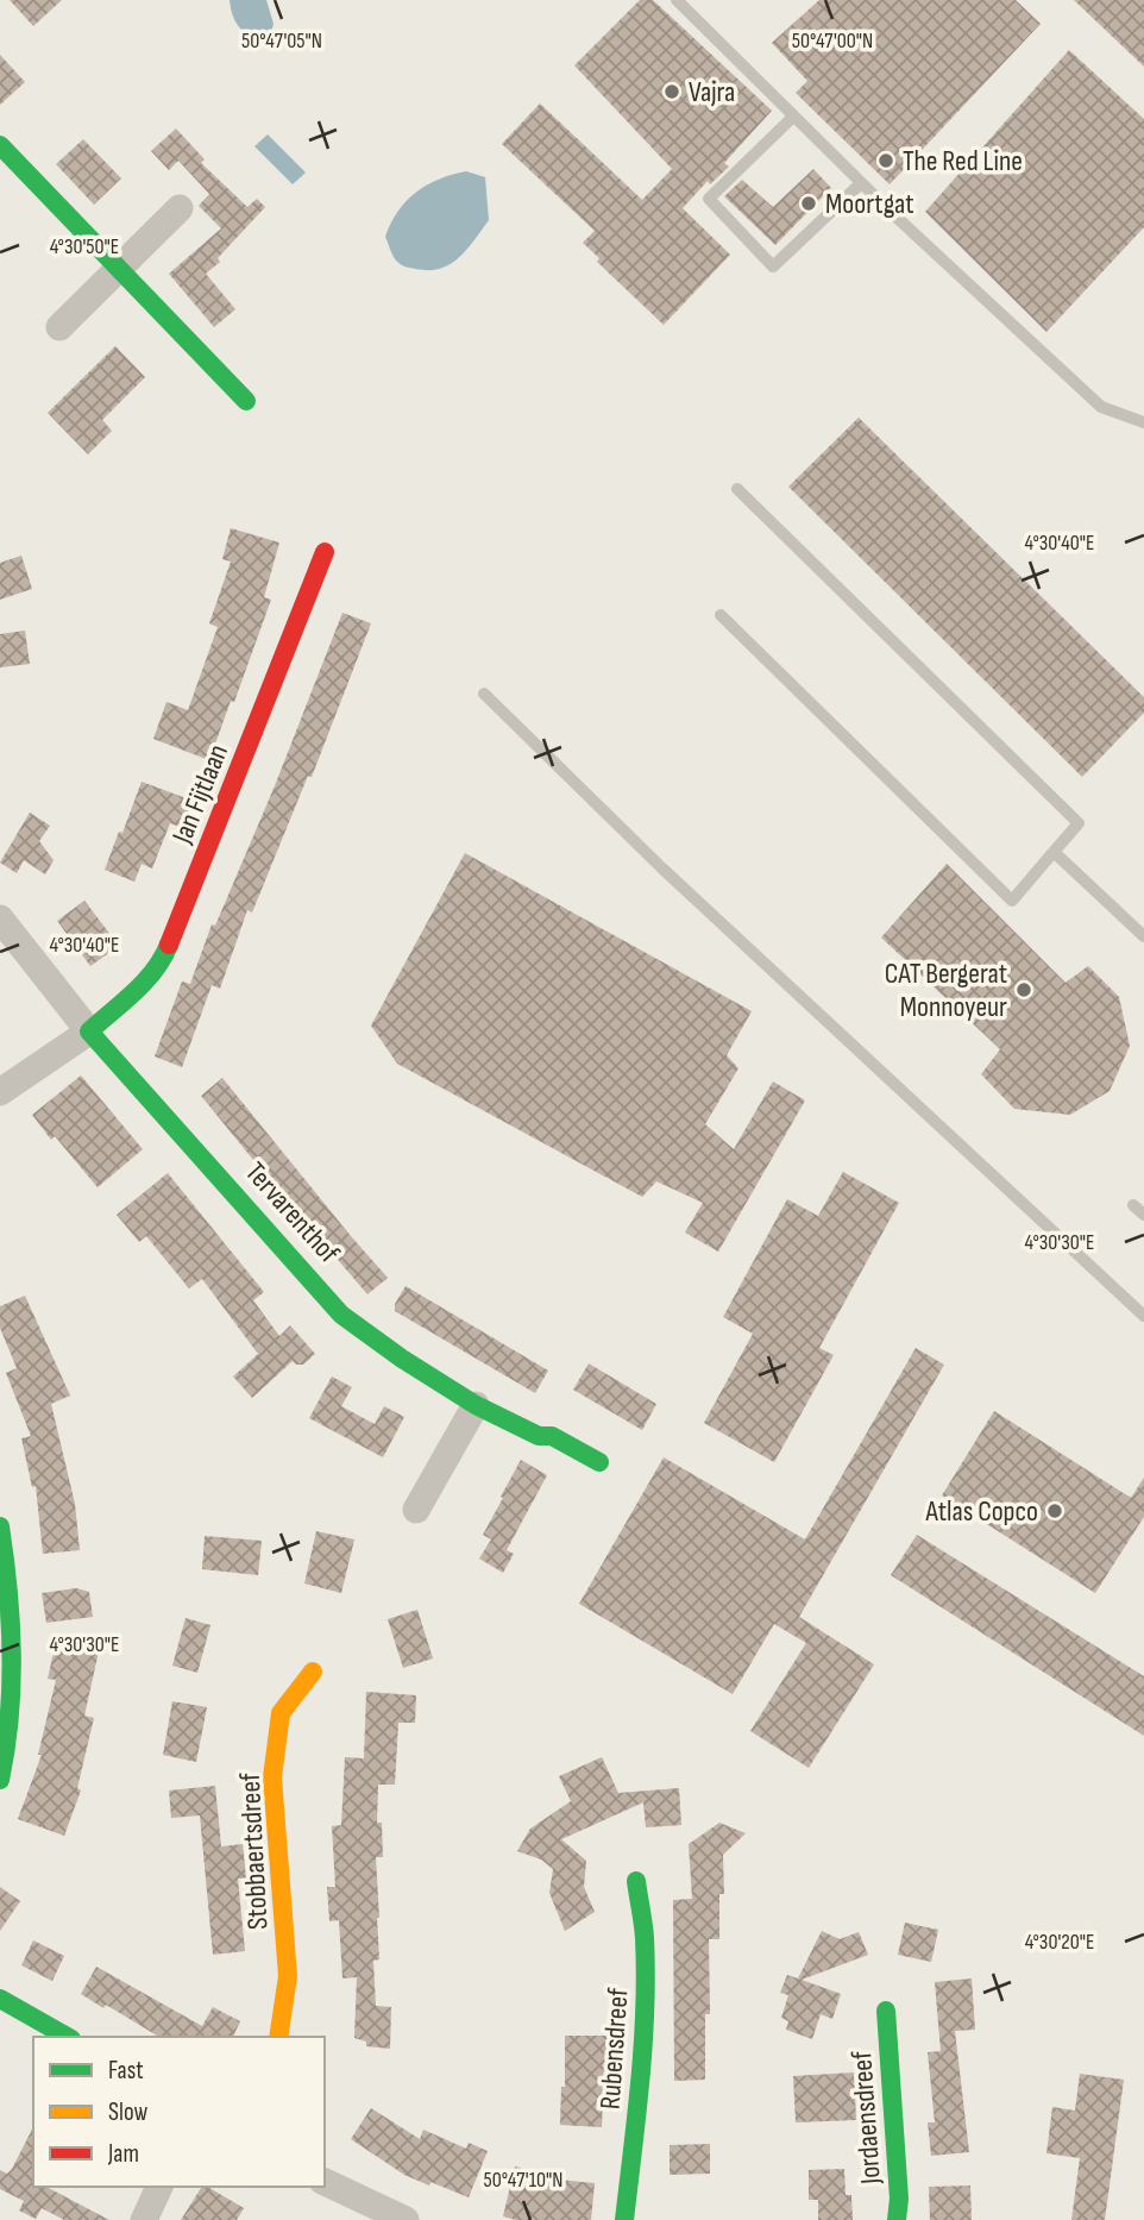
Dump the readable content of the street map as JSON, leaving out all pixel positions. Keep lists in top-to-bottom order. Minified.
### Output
{"streets":{"street":["Jan Fijtlaan","Tervarenthof","Stobbaertsdreef","Rubensdreef","Jordaensdreef"]},"crossings":[["Jan Fijtlaan","Tervarenthof"]],"places":["Vajra","The Red Line","Moortgat","CAT Bergerat Monnoyeur","Atlas Copco"],"legend":["Fast","Slow","Jam"],"coordinates":["50°47'05\"N","50°47'00\"N","4°30'50\"E","4°30'40\"E","4°30'30\"E","4°30'20\"E","50°47'10\"N"]}
